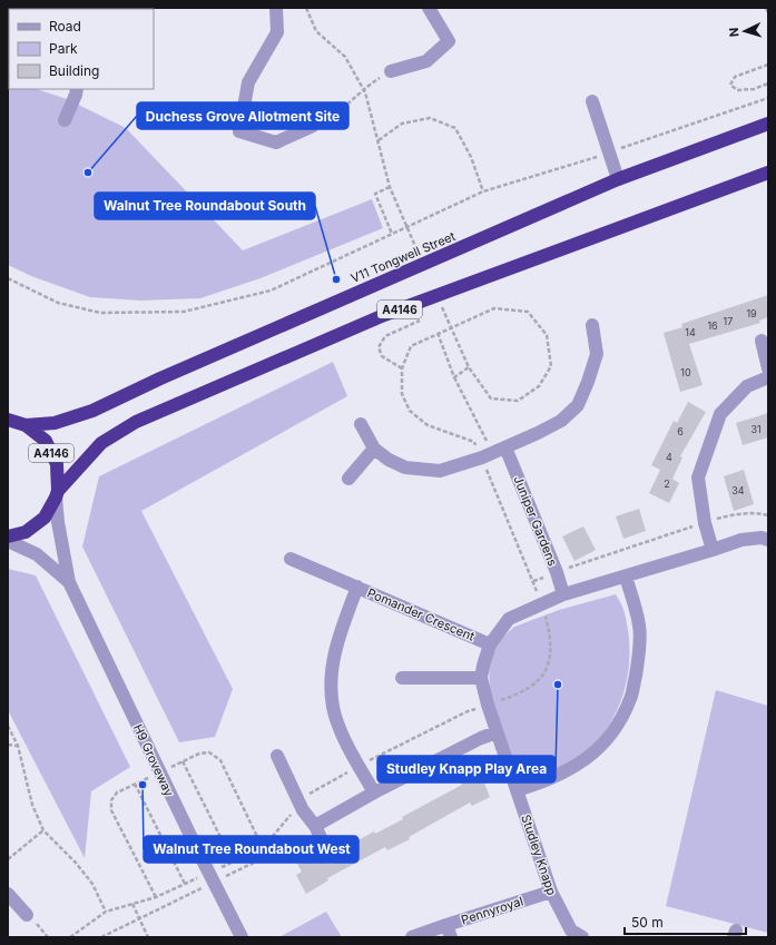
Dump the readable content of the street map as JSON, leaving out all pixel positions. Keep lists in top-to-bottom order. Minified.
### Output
{"streets":{"highway":["V11 Tongwell Street","A4146"],"street":["Juniper Gardens","Pomander Crescent","H9 Groveway","Studley Knapp","Pennyroyal"]},"crossings":[["V11 Tongwell Street","A4146"],["A4146","H9 Groveway"],["Juniper Gardens","Studley Knapp"],["Pomander Crescent","Studley Knapp"],["Studley Knapp","Pennyroyal"]],"places":["Duchess Grove Allotment Site","Walnut Tree Roundabout South","Studley Knapp Play Area","Walnut Tree Roundabout West"],"house_numbers":["19","17","16","14","10","31","6","4","2","34"],"legend":["Road","Park","Building"],"scale_bar":"50 m","north":"left"}
